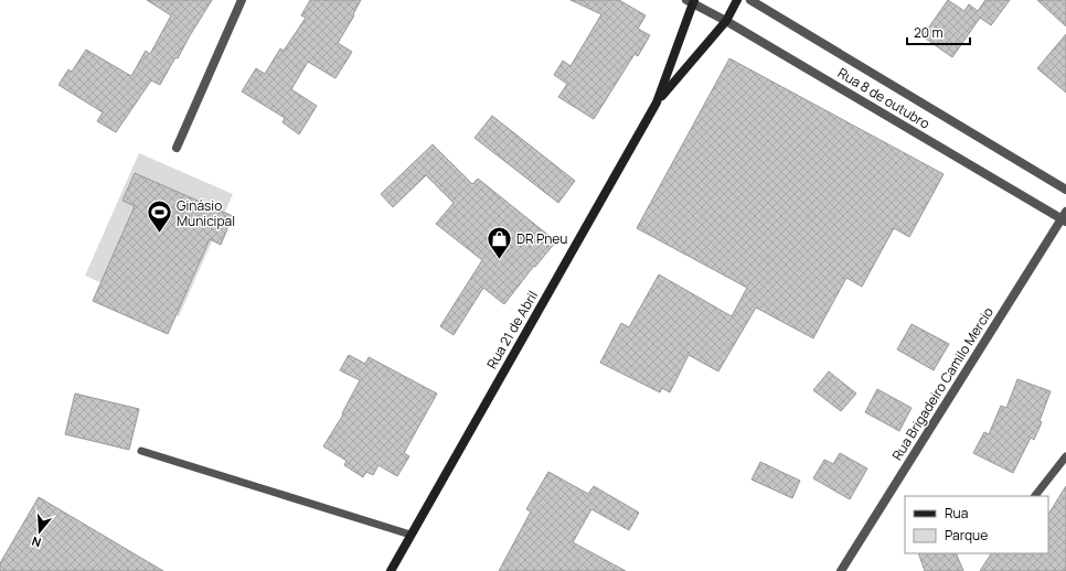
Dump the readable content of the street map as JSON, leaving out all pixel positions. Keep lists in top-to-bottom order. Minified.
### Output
{"streets":{"street":["Rua 8 de outubro","Rua 21 de Abril","Rua Brigadeiro Camilo Mercio"]},"crossings":[["Rua 8 de outubro","Rua 21 de Abril"],["Rua 8 de outubro","Rua Brigadeiro Camilo Mercio"]],"places":{"sports":["Ginásio Municipal"],"shop":["DR Pneu"]},"legend":["Rua","Parque"],"scale_bar":"20 m","north":"bottom"}
